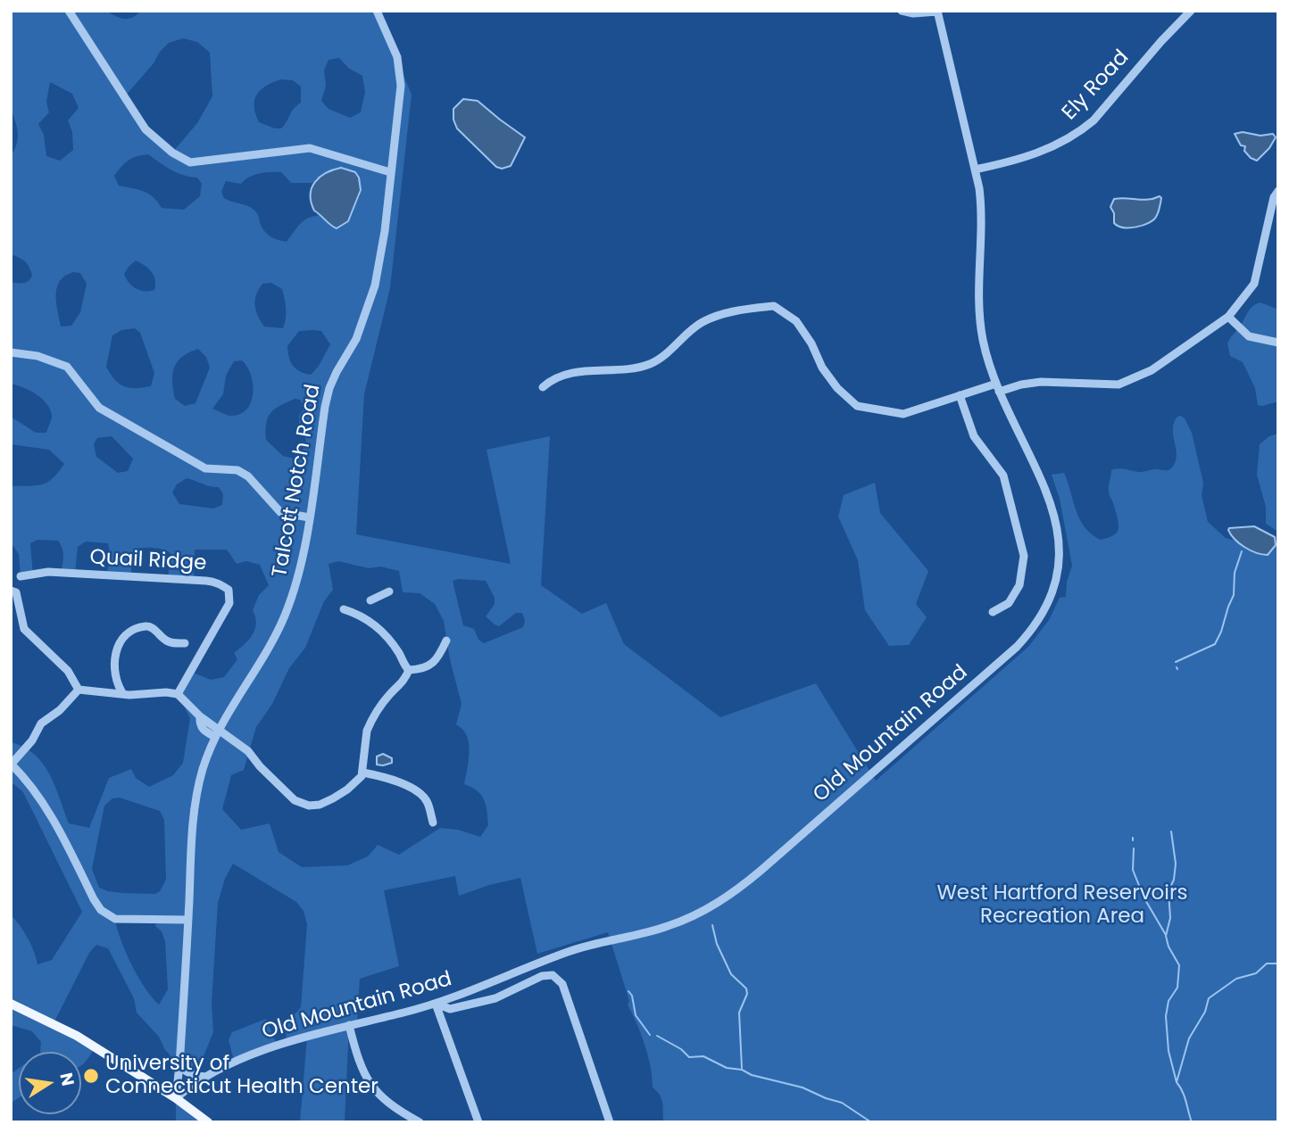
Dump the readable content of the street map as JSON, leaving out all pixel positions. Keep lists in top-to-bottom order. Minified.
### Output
{"streets":{"street":["Ely Road","Talcott Notch Road","Quail Ridge","Old Mountain Road"]},"crossings":[["Ely Road","Old Mountain Road"],["Talcott Notch Road","Old Mountain Road"]],"parks":["West Hartford Reservoirs Recreation Area"],"places":["University of Connecticut Health Center"],"north":"right"}
